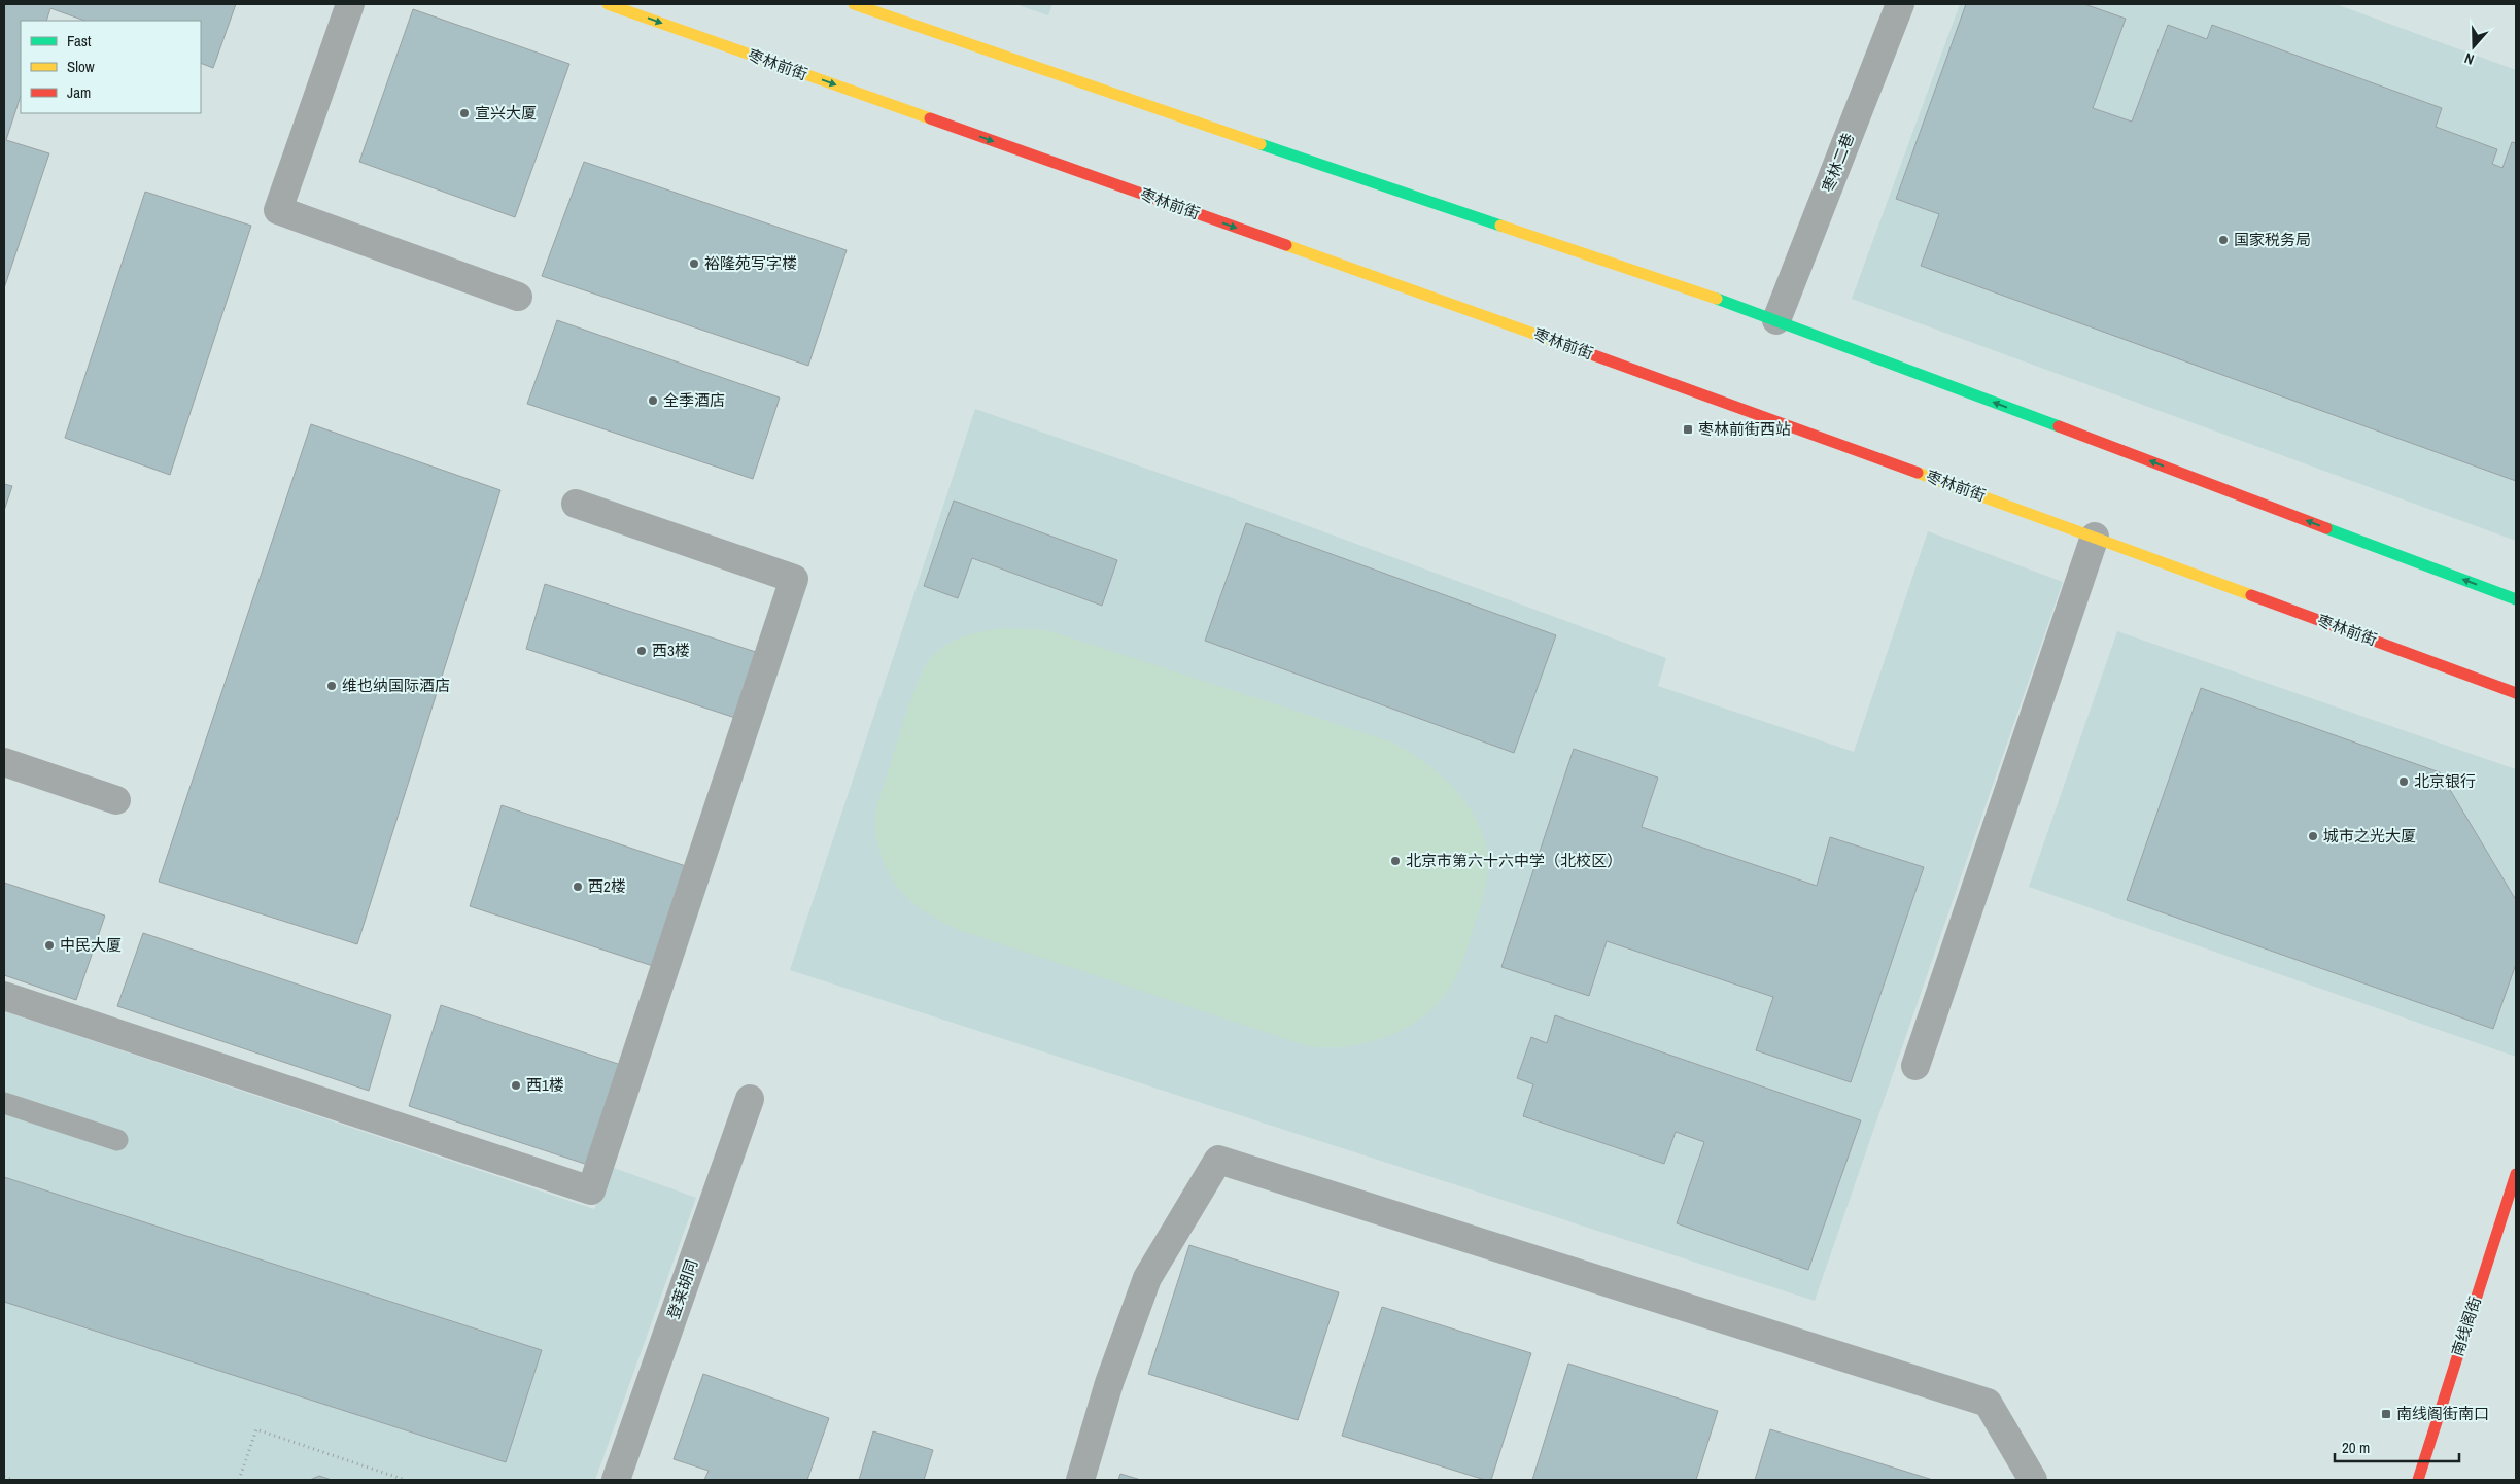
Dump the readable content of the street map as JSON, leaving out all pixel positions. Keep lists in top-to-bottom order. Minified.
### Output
{"streets":{"main road":["枣林前街","南线阁街"],"street":["枣林二巷","登莱胡同"]},"places":{"other":["宣兴大厦","国家税务局","裕隆苑写字楼","全季酒店","西3楼","维也纳国际酒店","北京银行","城市之光大厦","北京市第六十六中学（北校区）","西2楼","中民大厦","西1楼"],"transit":["枣林前街西站","南线阁街南口"]},"legend":["Fast","Slow","Jam"],"scale_bar":"20 m","north":"bottom"}
